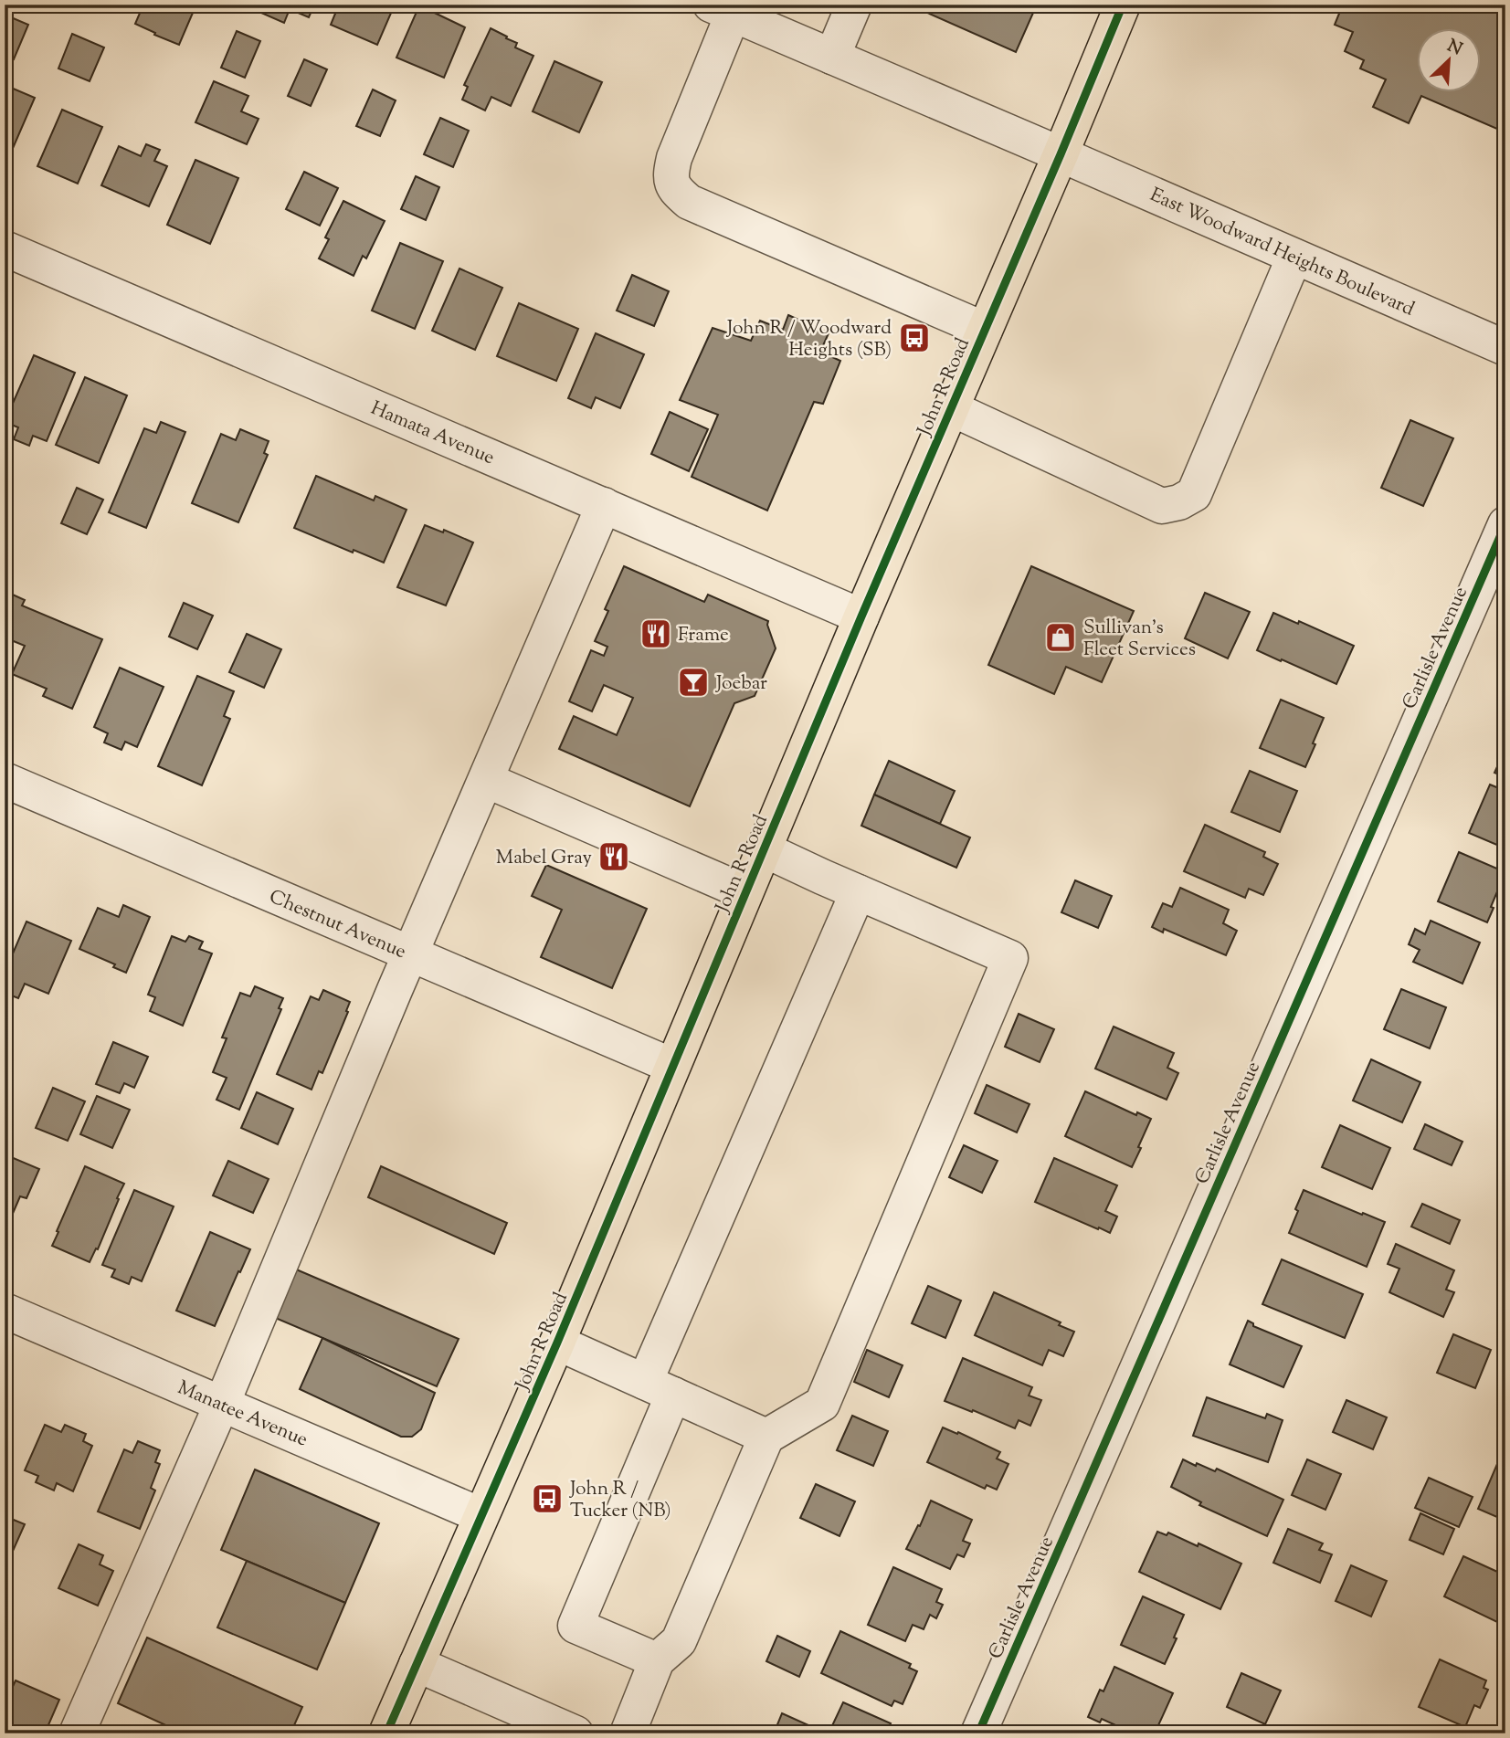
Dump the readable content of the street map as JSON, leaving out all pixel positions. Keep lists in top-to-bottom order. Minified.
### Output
{"streets":{"main road":["John R Road"],"street":["East Woodward Heights Boulevard","Hamata Avenue","Carlisle Avenue","Chestnut Avenue","Manatee Avenue"]},"crossings":[["East Woodward Heights Boulevard","John R Road"],["John R Road","Hamata Avenue"],["John R Road","Chestnut Avenue"],["John R Road","Manatee Avenue"]],"places":{"bus stop":["John R / Woodward Heights (SB)","John R / Tucker (NB)"],"restaurant":["Frame","Mabel Gray"],"shop":["Sullivan's Fleet Services"],"bar":["Joebar"]},"north":"top right"}
